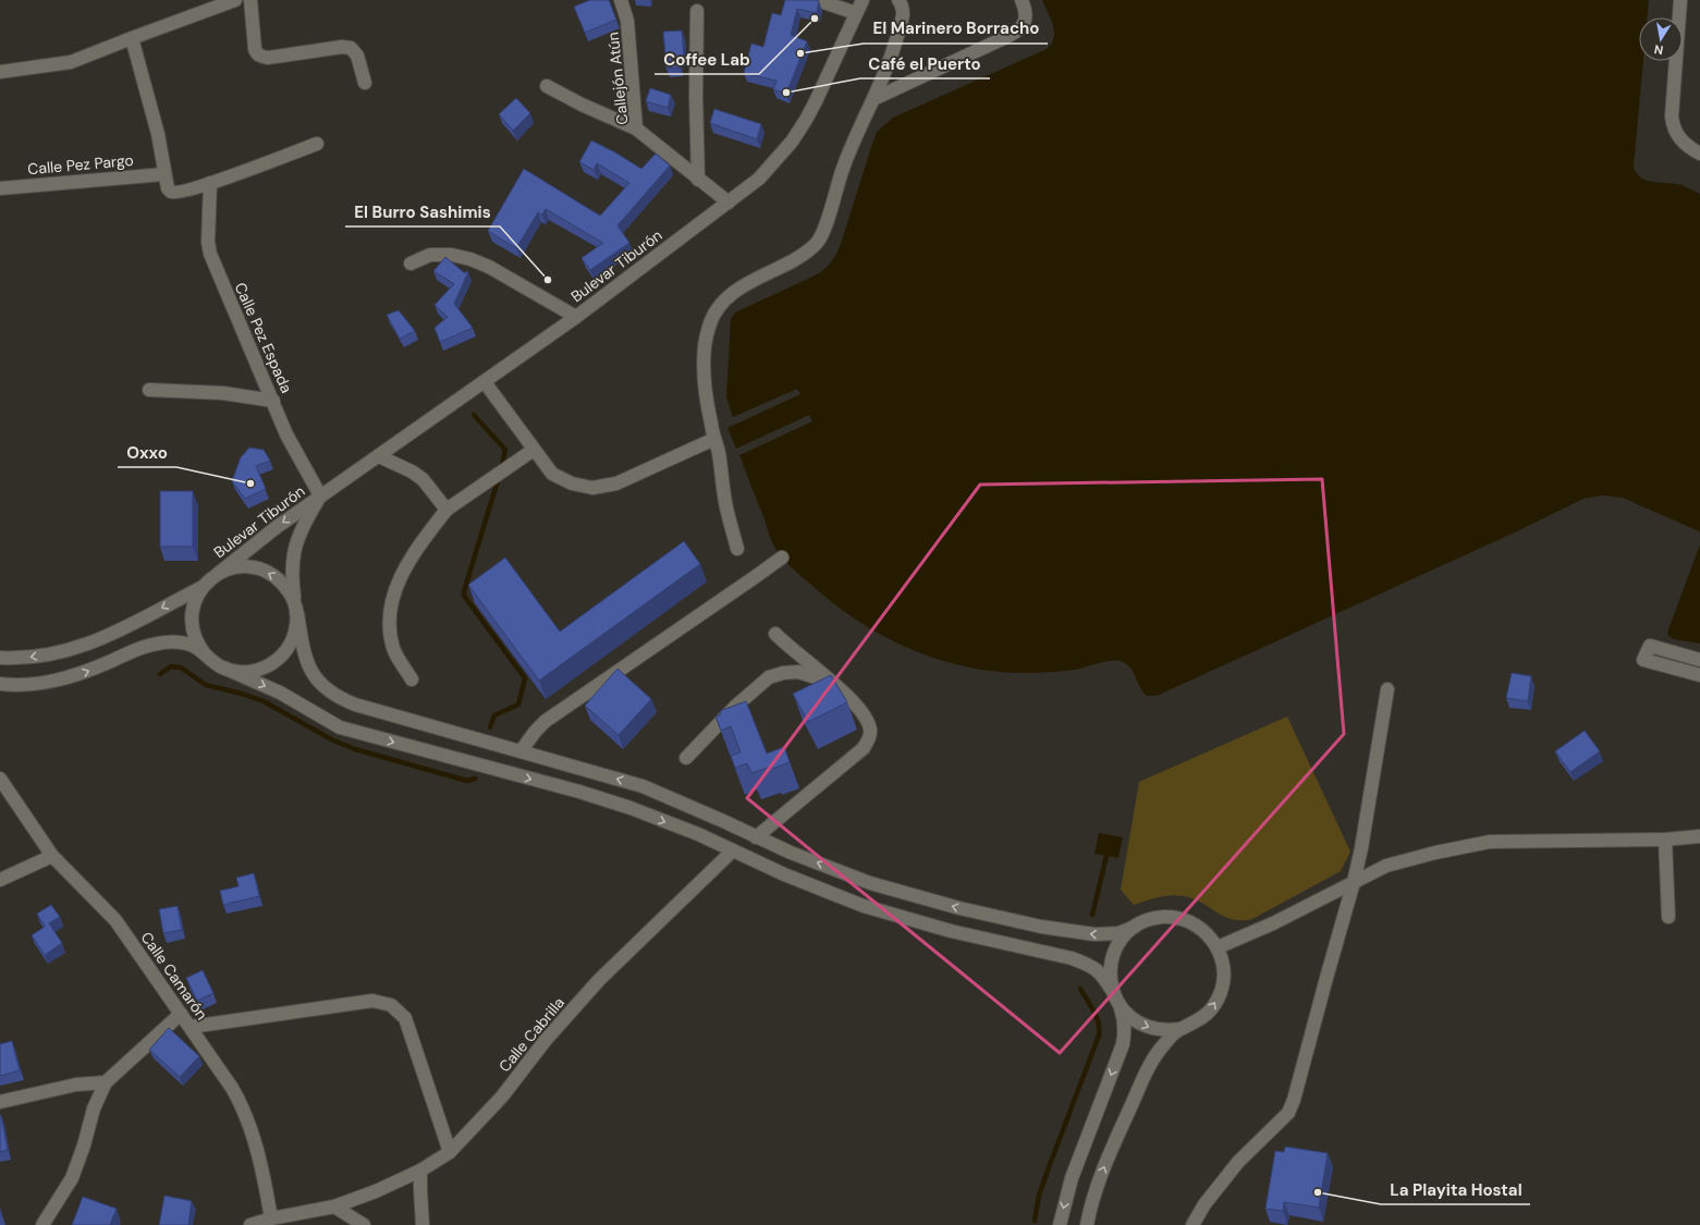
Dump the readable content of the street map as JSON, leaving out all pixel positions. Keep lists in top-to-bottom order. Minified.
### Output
{"streets":{"street":["Callejón Atún","Calle Pez Pargo","Bulevar Tiburón","Calle Pez Espada","Calle Camarón","Calle Cabrilla"]},"crossings":[["Callejón Atún","Bulevar Tiburón"],["Bulevar Tiburón","Calle Pez Espada"],["Calle Camarón","Calle Cabrilla"]],"places":["Coffee Lab","El Marinero Borracho","Café el Puerto","El Burro Sashimis","Oxxo","La Playita Hostal"],"north":"bottom"}
